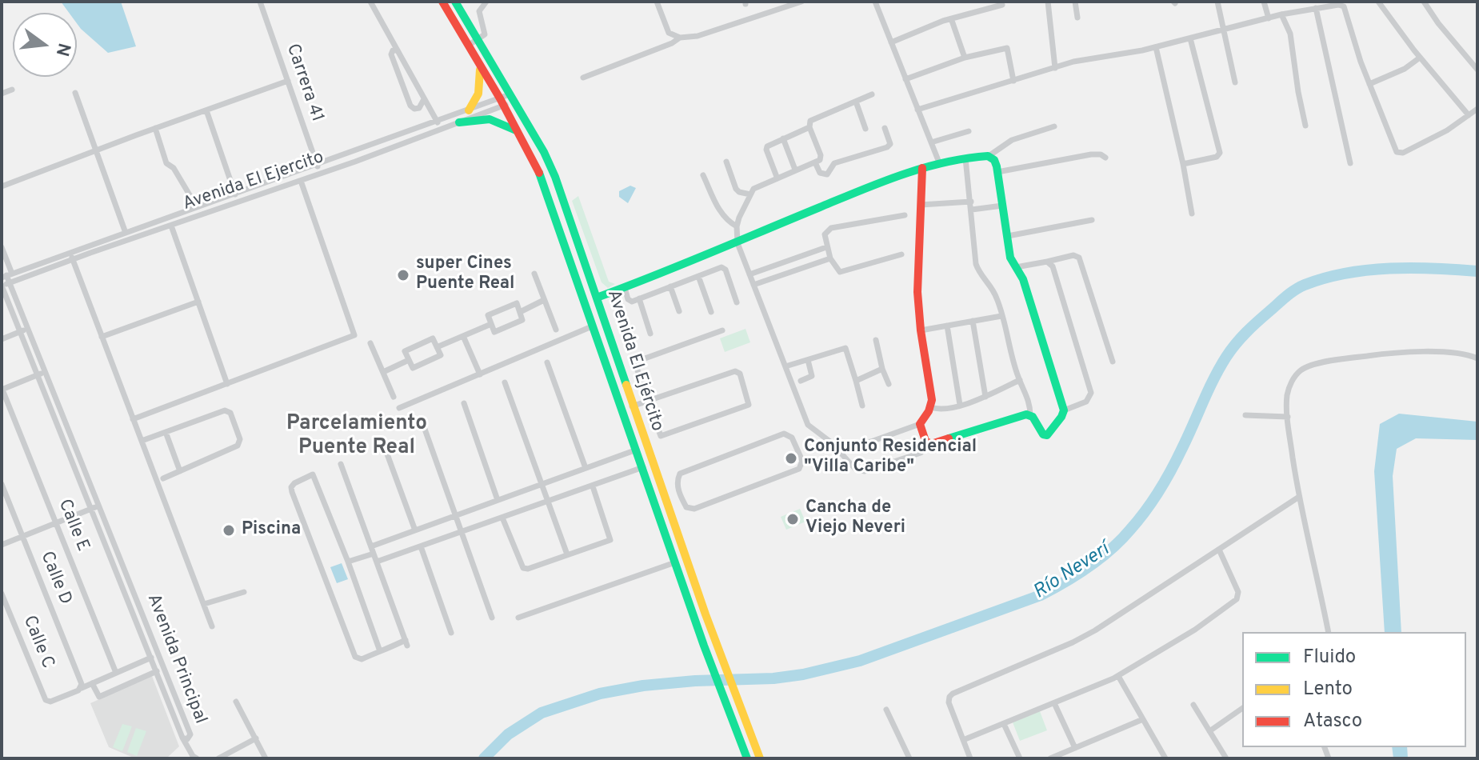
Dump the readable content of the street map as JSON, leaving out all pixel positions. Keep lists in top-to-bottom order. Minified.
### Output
{"streets":{"street":["Carrera 41","Avenida El Ejercito","Avenida El Ejército","Calle E","Calle D","Calle C","Avenida Principal"]},"crossings":[["Carrera 41","Avenida El Ejercito"],["Avenida El Ejercito","Avenida El Ejército"],["Avenida El Ejercito","Avenida Principal"],["Calle D","Calle C"]],"districts":["Parcelamiento Puente Real"],"water":["Río Neverí"],"places":["super Cines Puente Real","Conjunto Residencial \"Villa Caribe\"","Cancha de Viejo Neveri","Piscina"],"legend":["Fluido","Lento","Atasco"],"north":"right"}
